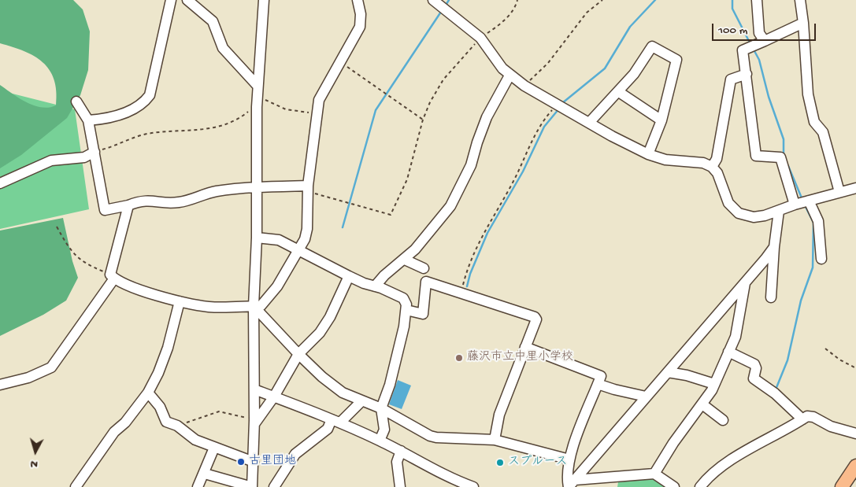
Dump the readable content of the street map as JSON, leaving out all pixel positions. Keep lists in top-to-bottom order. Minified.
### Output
{"places":["藤沢市立中里小学校","古里団地","スプルース"],"scale_bar":"100 m","north":"bottom"}
